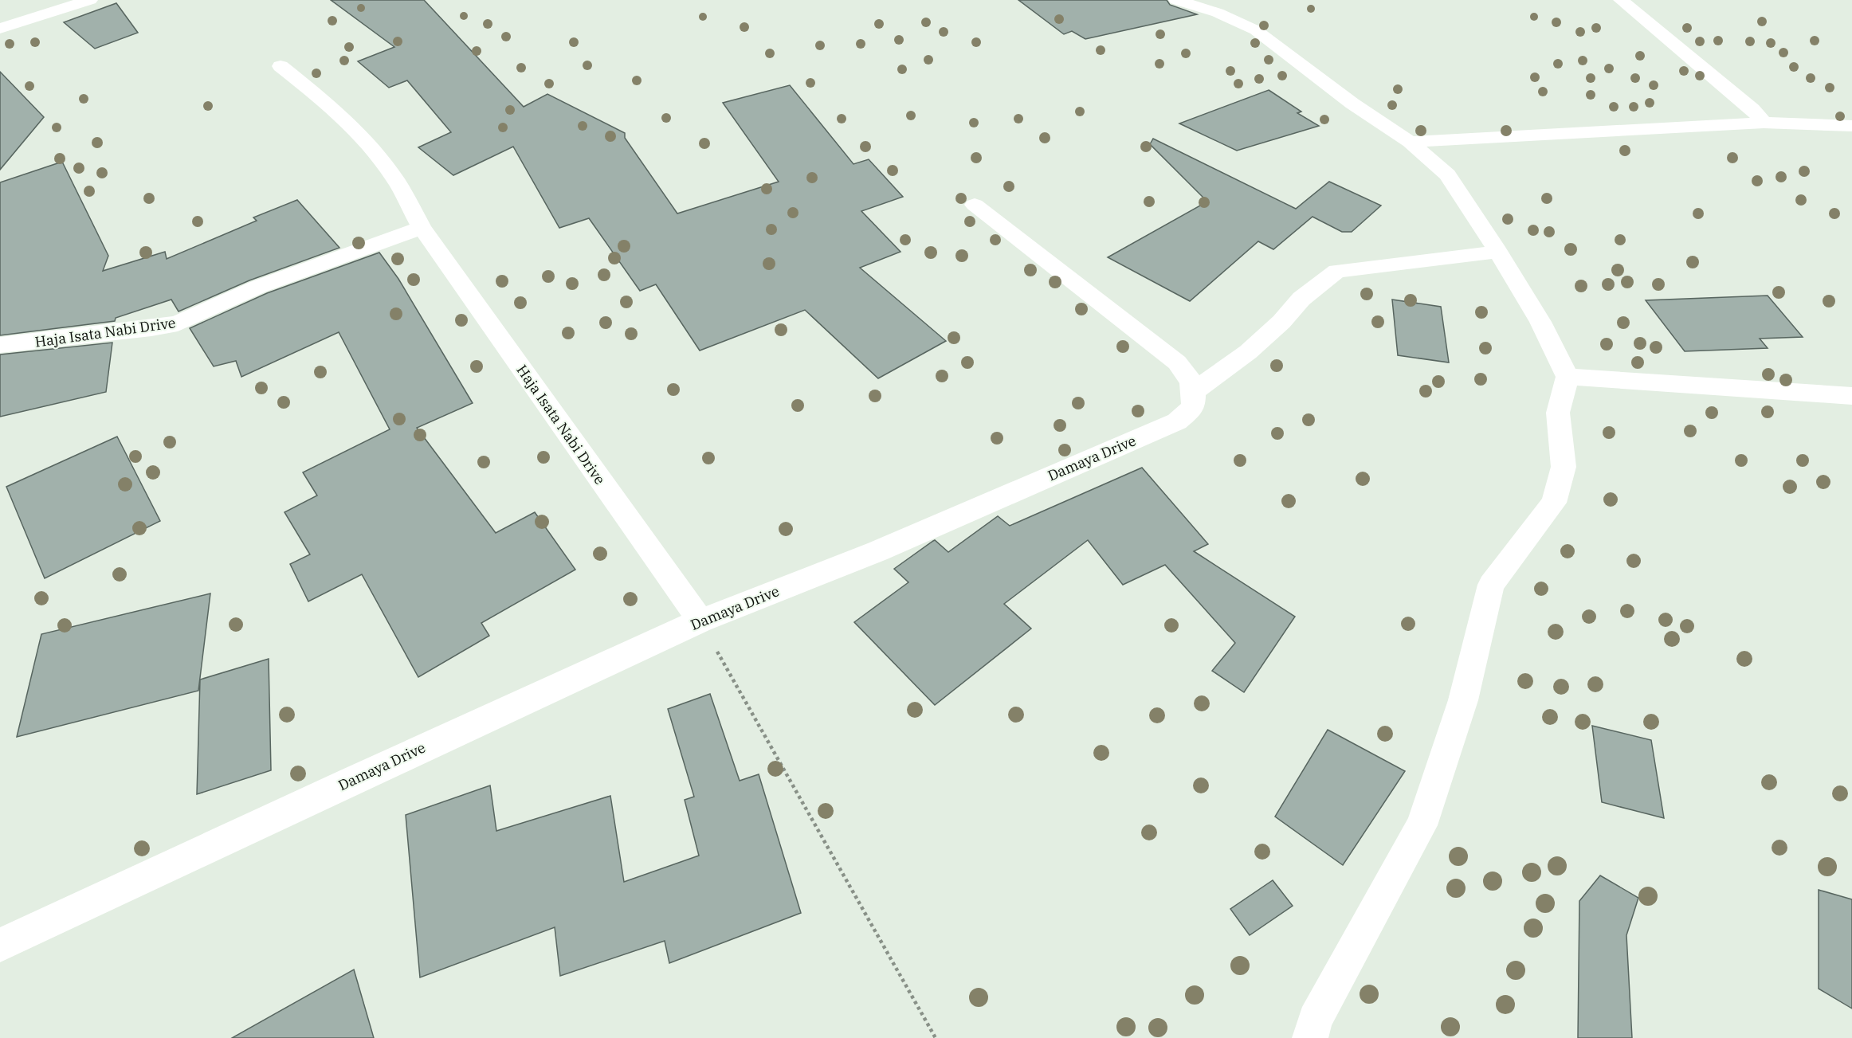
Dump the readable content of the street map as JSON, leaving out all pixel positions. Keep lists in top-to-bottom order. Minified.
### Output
{"streets":{"street":["Haja Isata Nabi Drive","Damaya Drive"]},"crossings":[["Haja Isata Nabi Drive","Damaya Drive"]]}
